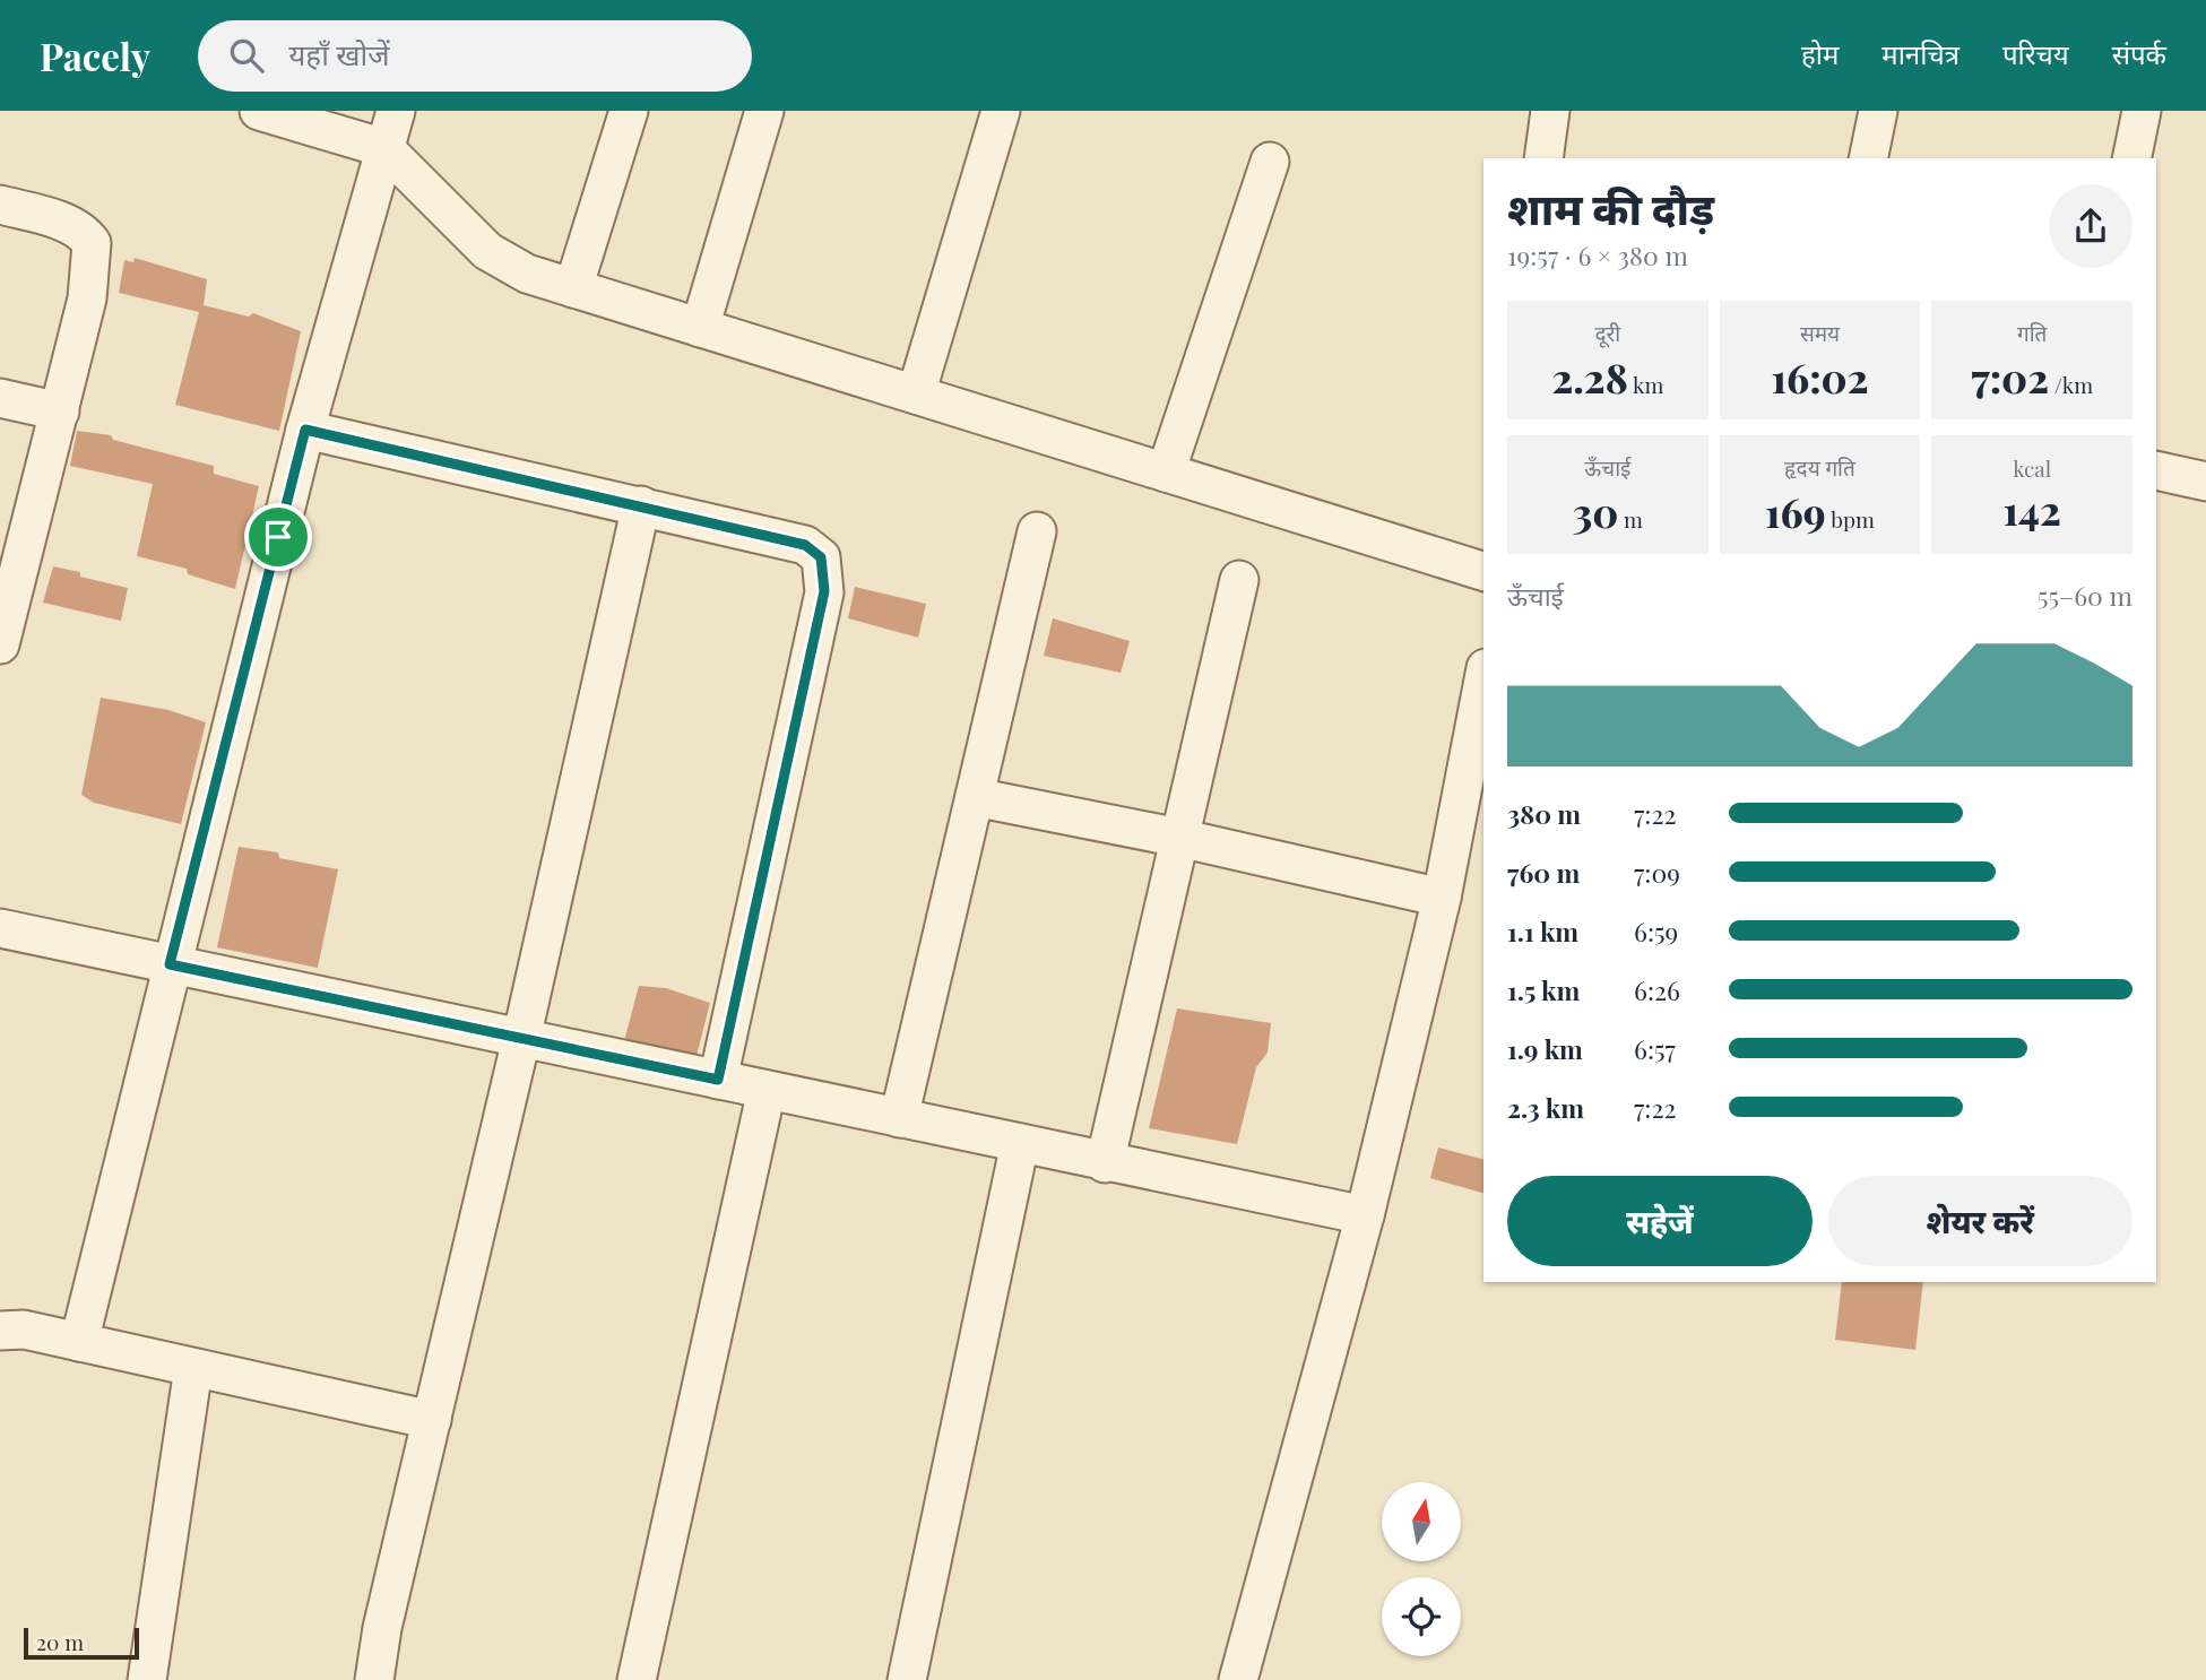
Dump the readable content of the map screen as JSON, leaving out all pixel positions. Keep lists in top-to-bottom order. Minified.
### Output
{"scale_bar":"20 m","north":"top","page":{"header":"Pacely","search":"यहाँ खोजें","nav":["होम","मानचित्र","परिचय","संपर्क"],"heading":["शाम की दौड़","19:57 · 6 × 380 m"],"stats":[["दूरी","2.28 km"],["समय","16:02"],["गति","7:02 /km"],["ऊँचाई","30 m"],["हृदय गति","169 bpm"],["kcal","142"]],"chart":["ऊँचाई","55–60 m"],"list":[{"name":"380 m","note":"7:22"},{"name":"760 m","note":"7:09"},{"name":"1.1 km","note":"6:59"},{"name":"1.5 km","note":"6:26"},{"name":"1.9 km","note":"6:57"},{"name":"2.3 km","note":"7:22"}],"buttons":["सहेजें","शेयर करें"],"scale":"20 m"}}
